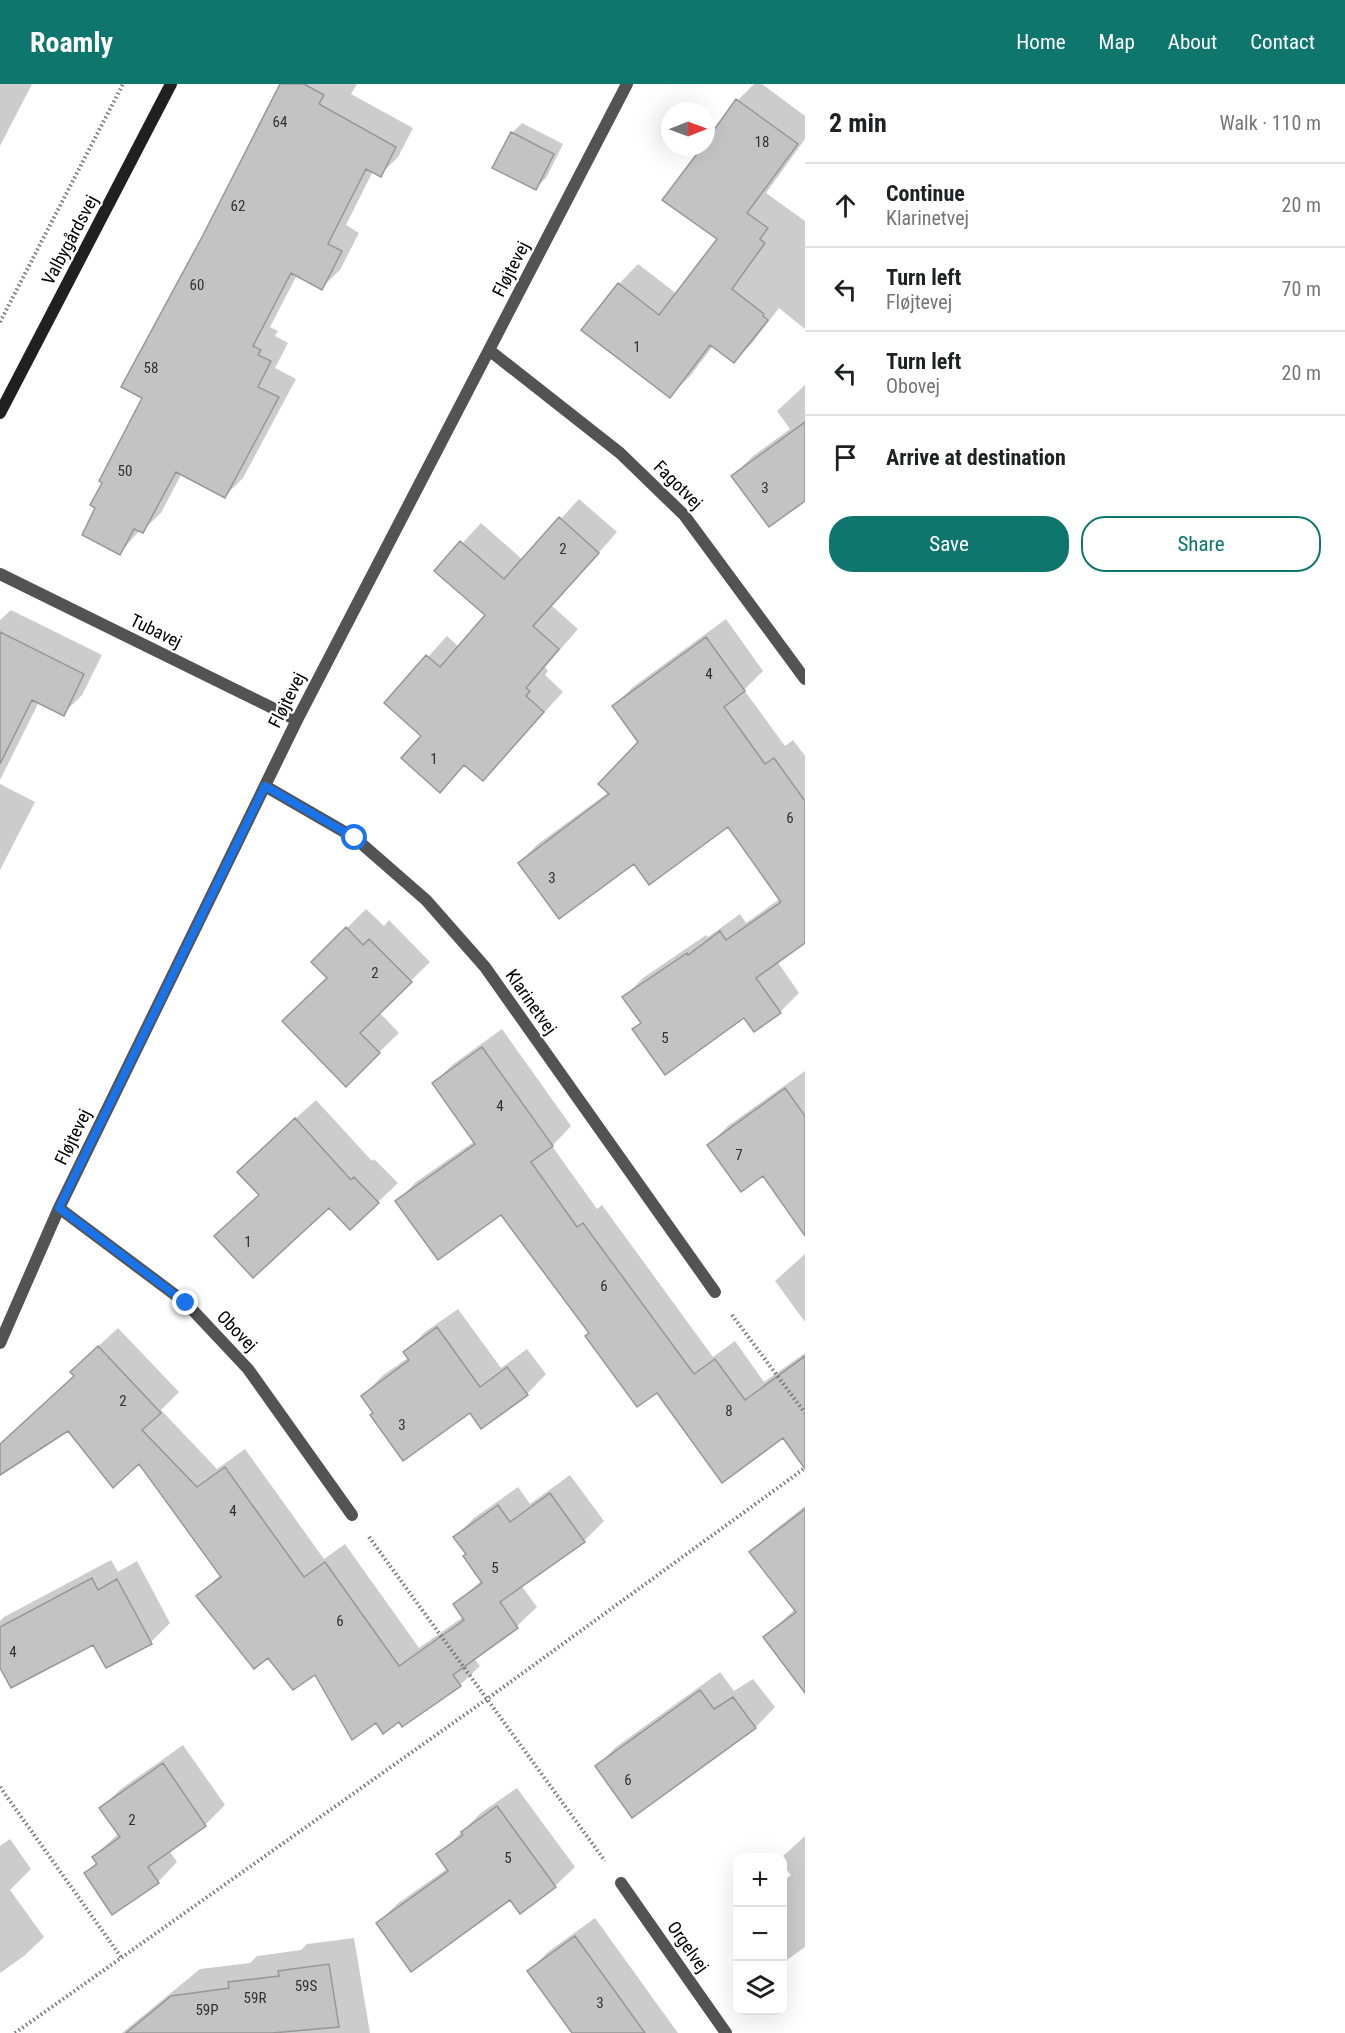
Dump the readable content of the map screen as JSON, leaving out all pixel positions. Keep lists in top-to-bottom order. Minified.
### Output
{"streets":{"street":["Valbygårdsvej","Fløjtevej","Fagotvej","Tubavej","Klarinetvej","Obovej","Orgelvej"]},"crossings":[["Fløjtevej","Fagotvej"],["Fløjtevej","Tubavej"],["Fløjtevej","Klarinetvej"],["Fløjtevej","Obovej"]],"house_numbers":["64","18","62","60","1","58","50","3","2","4","1","6","3","2","5","4","7","1","6","2","8","3","4","5","6","4","6","2","5","59S","59R","3","59P"],"north":"right","page":{"header":"Roamly","nav":["Home","Map","About","Contact"],"heading":["2 min","Walk · 110 m"],"list":[["Continue","Klarinetvej","20 m"],["Turn left","Fløjtevej","70 m"],["Turn left","Obovej","20 m"],"Arrive at destination"],"buttons":["Save","Share"],"map_buttons":["+","−"]}}
